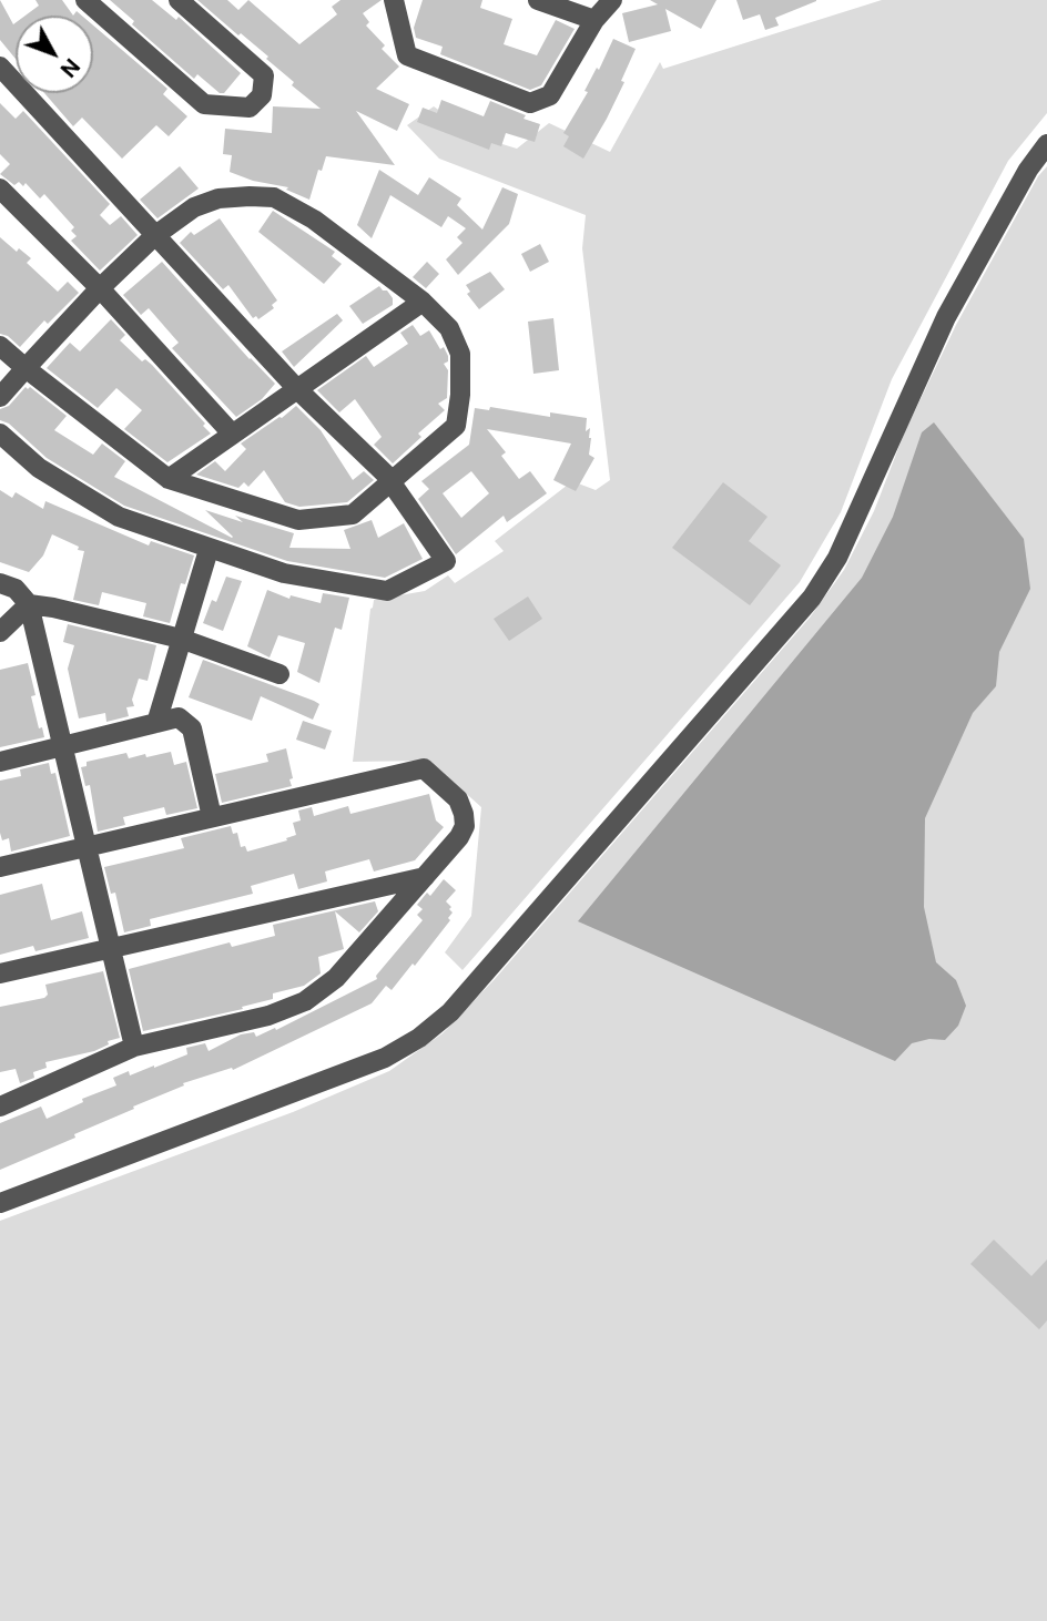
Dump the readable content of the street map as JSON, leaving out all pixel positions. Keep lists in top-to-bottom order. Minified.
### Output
{"north":"bottom right"}
